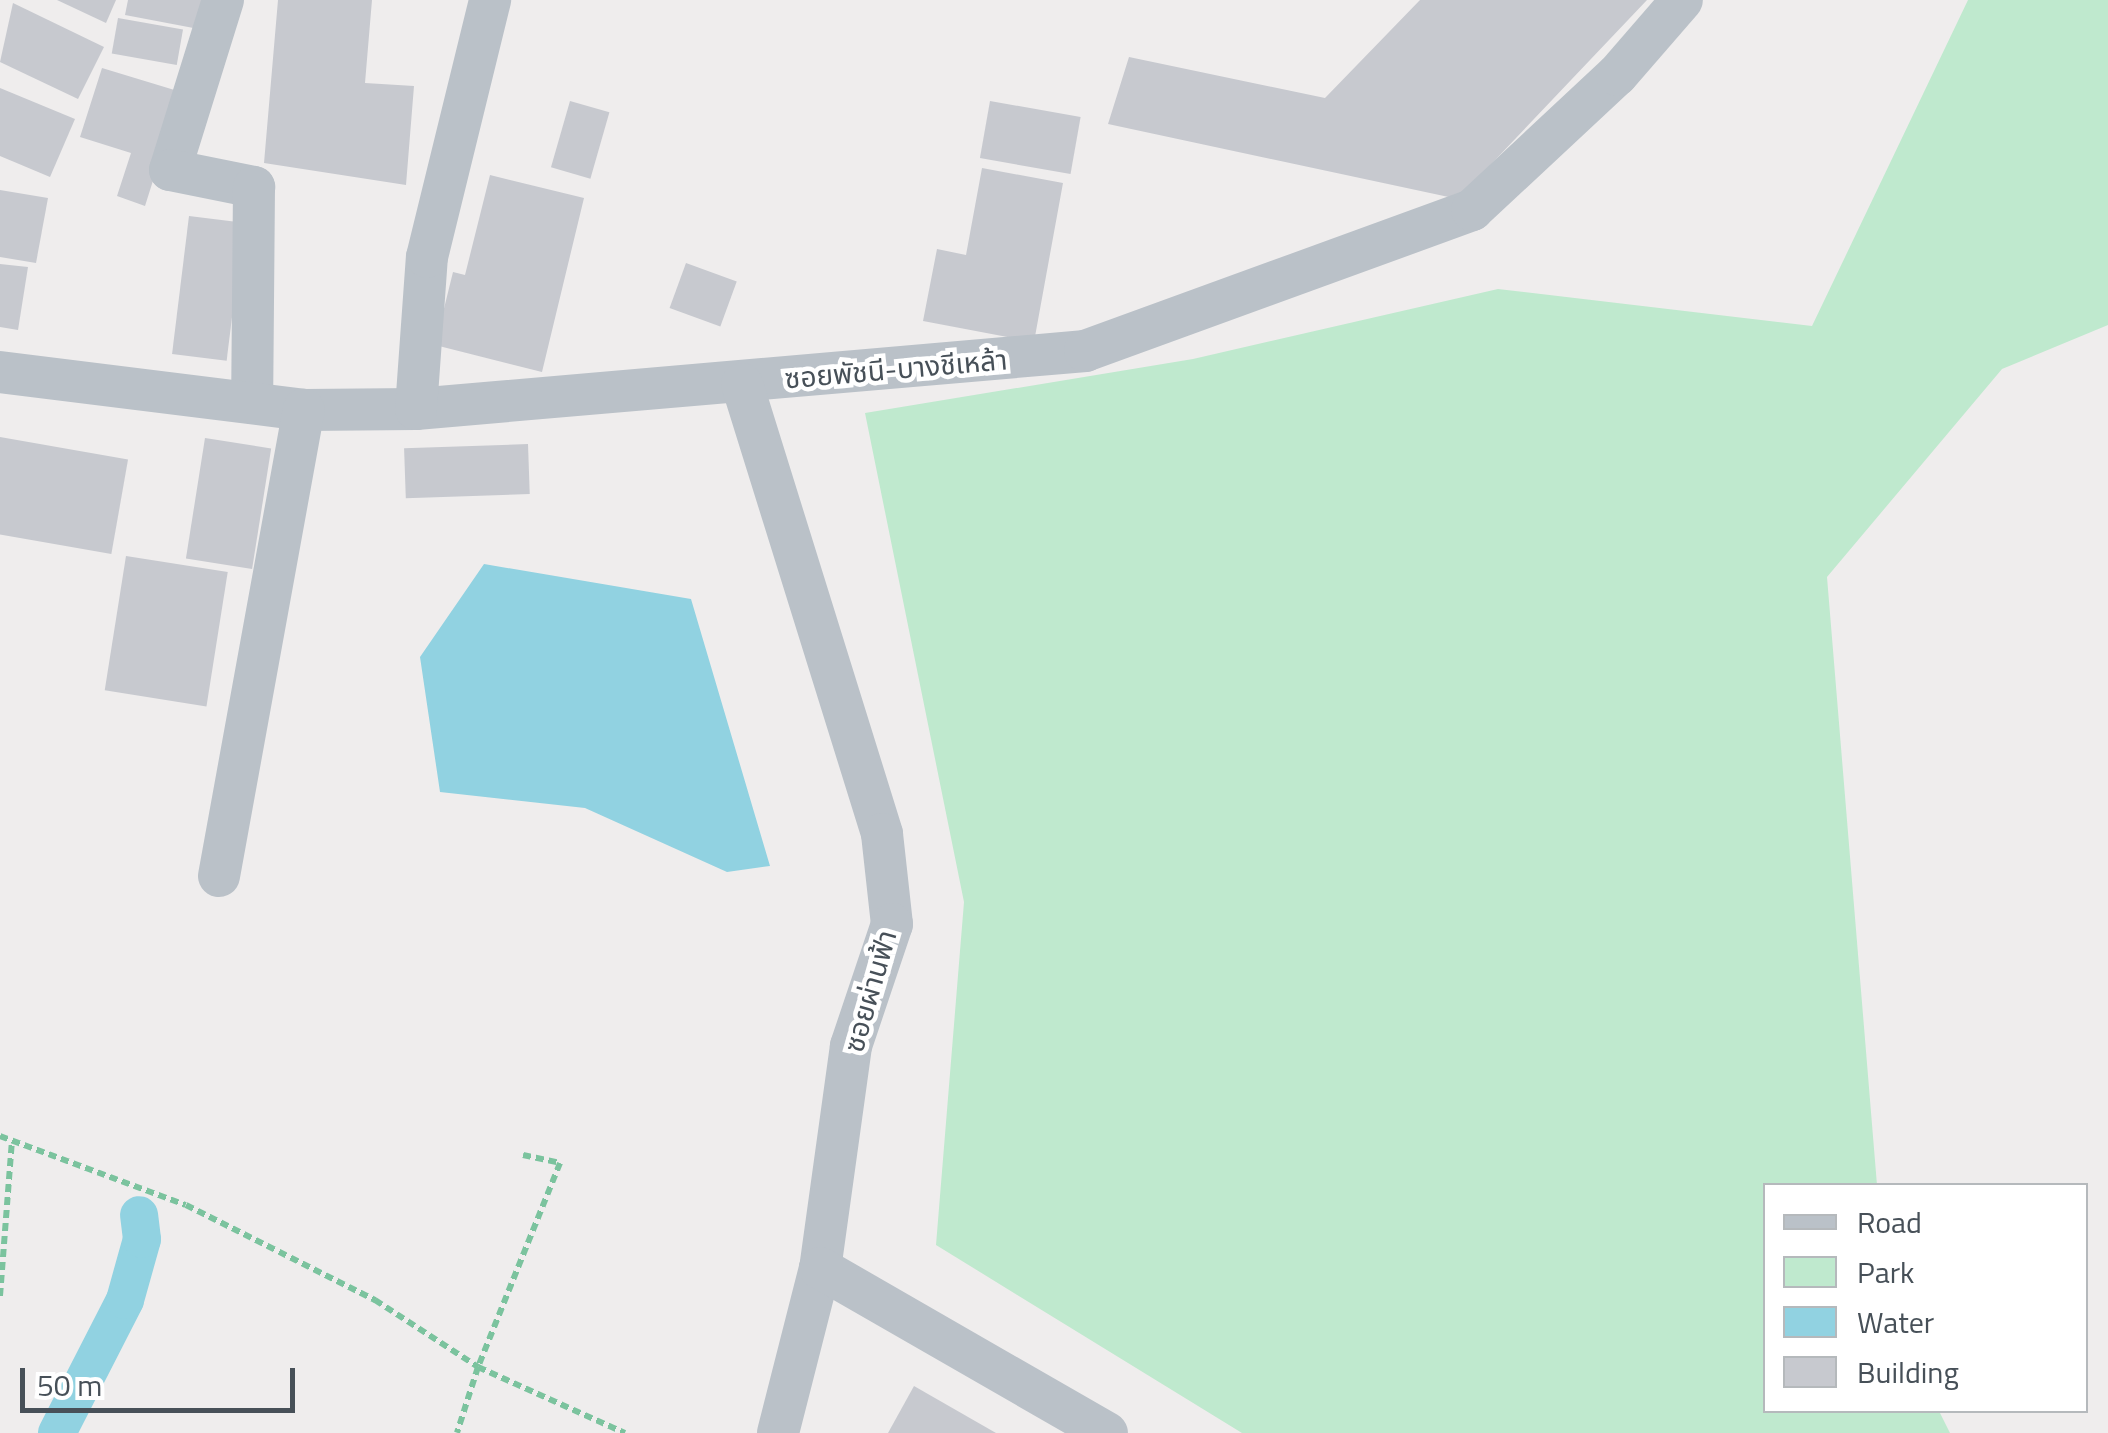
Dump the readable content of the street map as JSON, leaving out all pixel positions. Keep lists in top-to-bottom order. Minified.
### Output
{"streets":{"street":["ซอยพัชนี-บางชีเหล้า","ซอยผ่านฟ้า"]},"crossings":[["ซอยพัชนี-บางชีเหล้า","ซอยผ่านฟ้า"]],"legend":["Road","Park","Water","Building"],"scale_bar":"50 m"}
